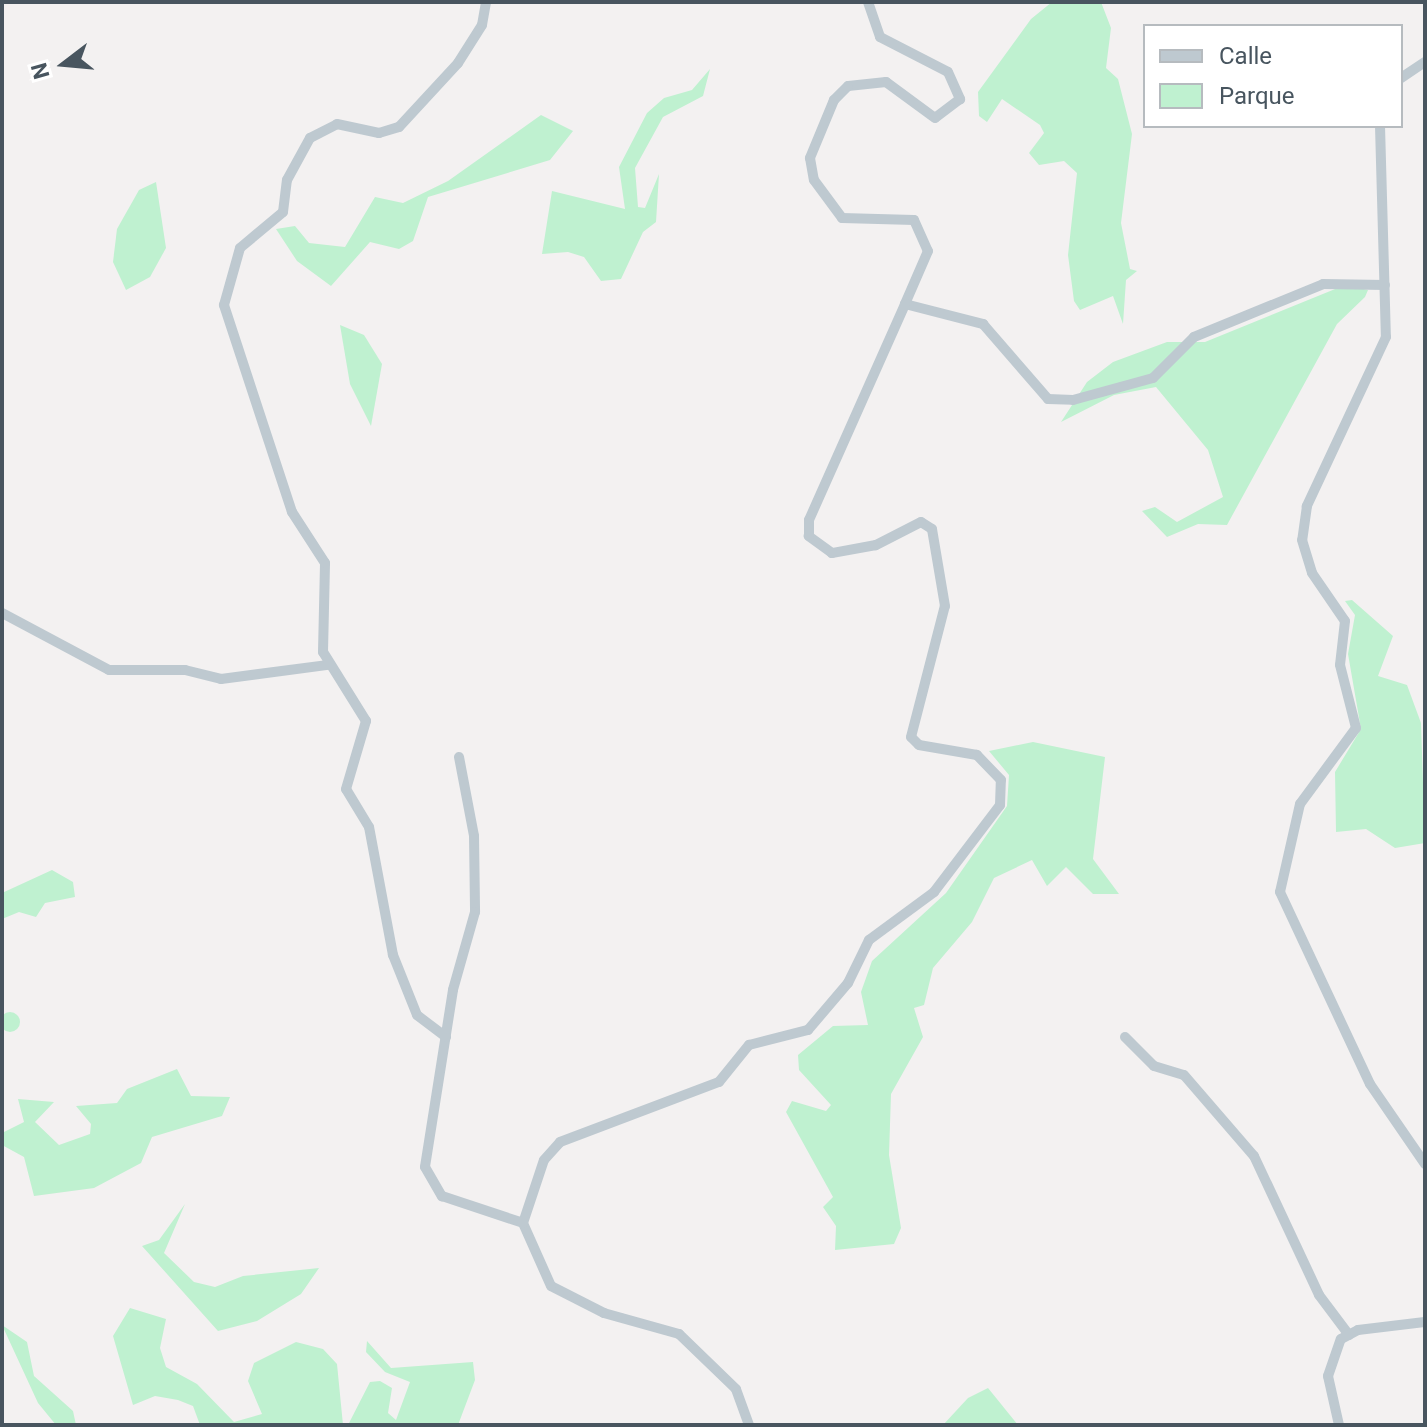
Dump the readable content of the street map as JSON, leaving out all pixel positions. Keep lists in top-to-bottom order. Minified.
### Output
{"legend":["Calle","Parque"],"north":"left"}
